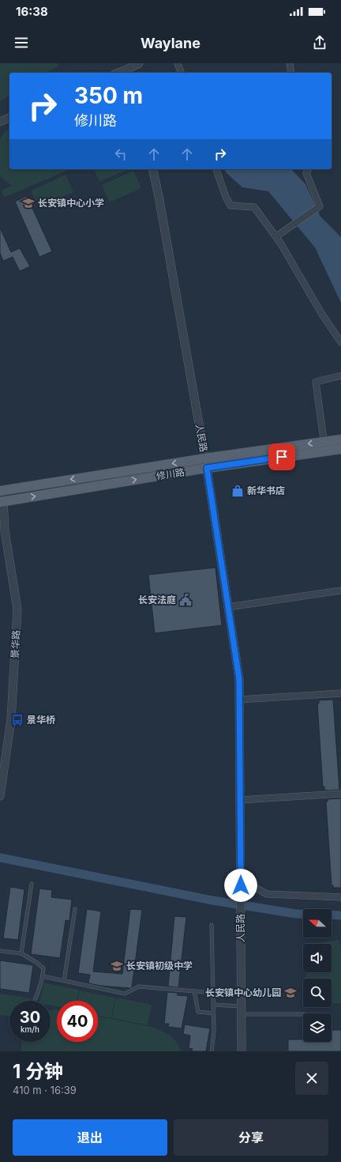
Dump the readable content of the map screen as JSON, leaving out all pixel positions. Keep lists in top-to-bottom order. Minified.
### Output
{"streets":{"main road":["修川路"],"street":["人民路","景华路"]},"crossings":[["人民路","修川路"],["修川路","景华路"]],"places":{"school or university":["长安镇中心小学","长安镇初级中学","长安镇中心幼儿园"],"shop":["新华书店"],"public building":["长安法庭"],"bus stop":["景华桥"]},"north":"left","page":{"status":"16:38","header":"Waylane","turn":["350 m","修川路"],"speed":"30 km/h","limit":"40","heading":["1 分钟","410 m · 16:39"],"buttons":["退出","分享"]}}
